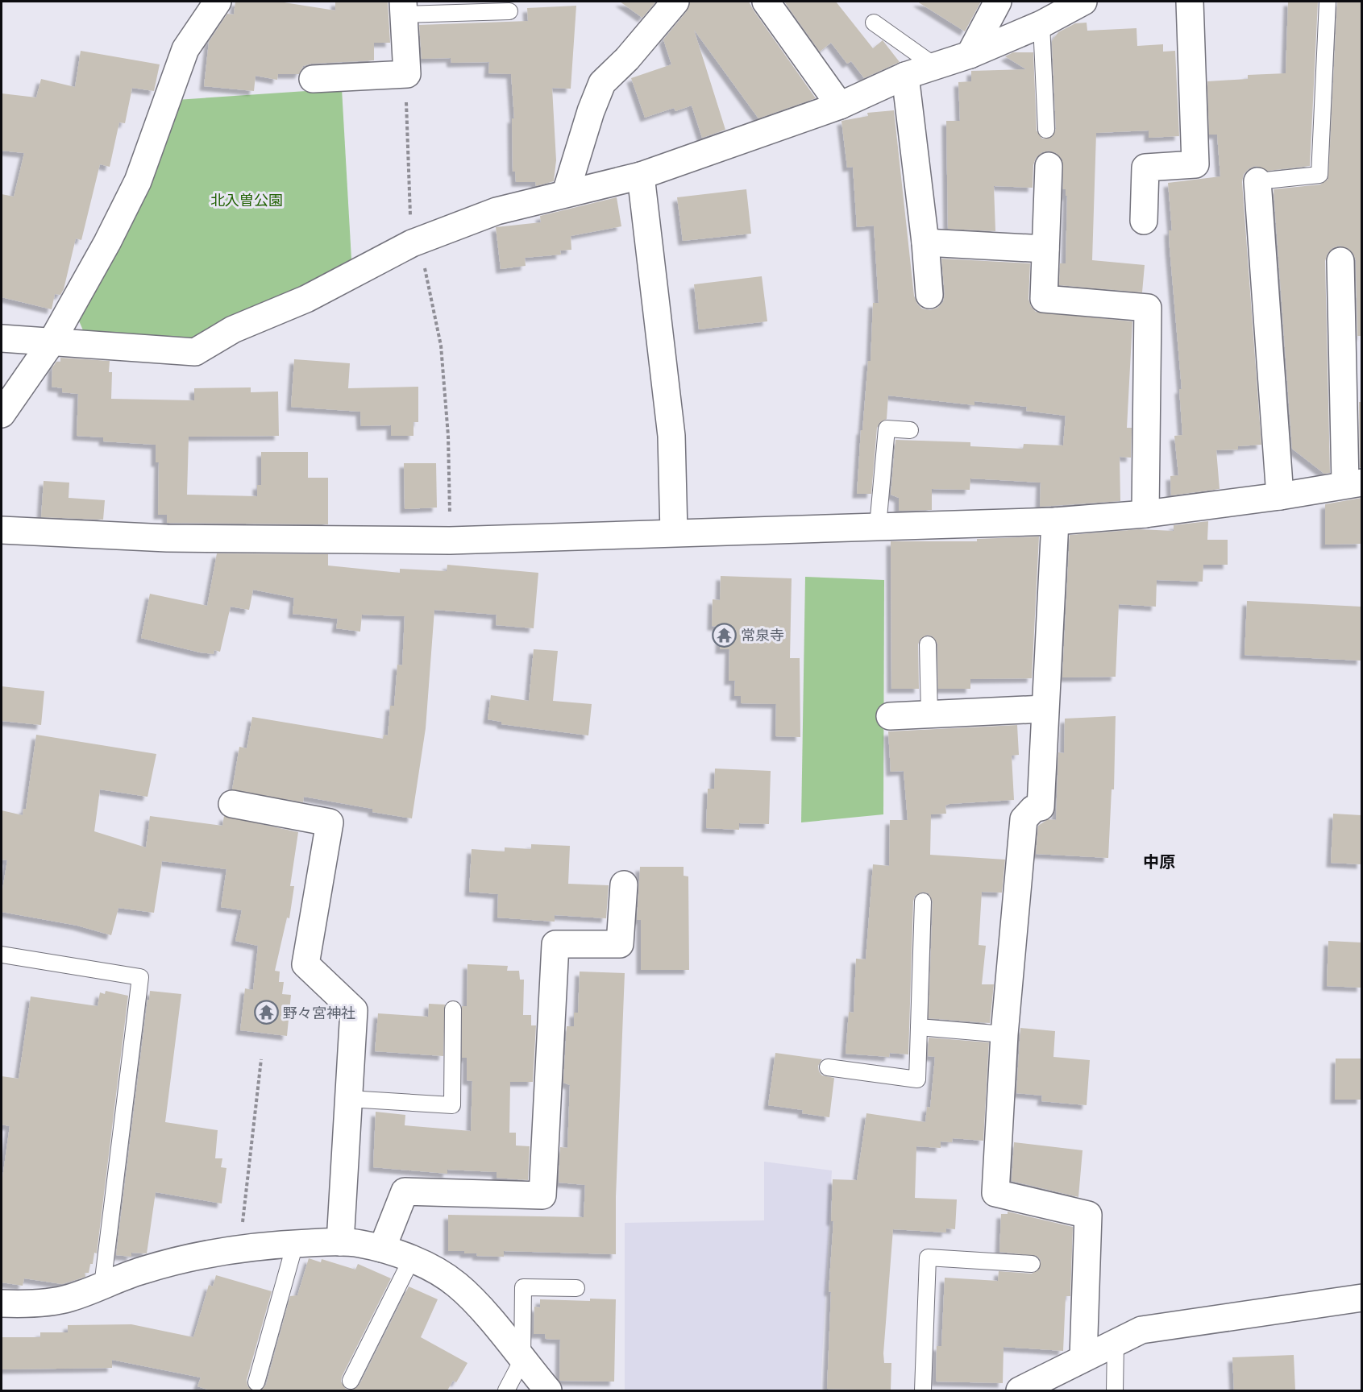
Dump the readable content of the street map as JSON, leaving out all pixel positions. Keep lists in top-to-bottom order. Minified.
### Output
{"districts":["中原"],"parks":["北入曽公園"],"places":{"temple":["常泉寺","野々宮神社"]}}
